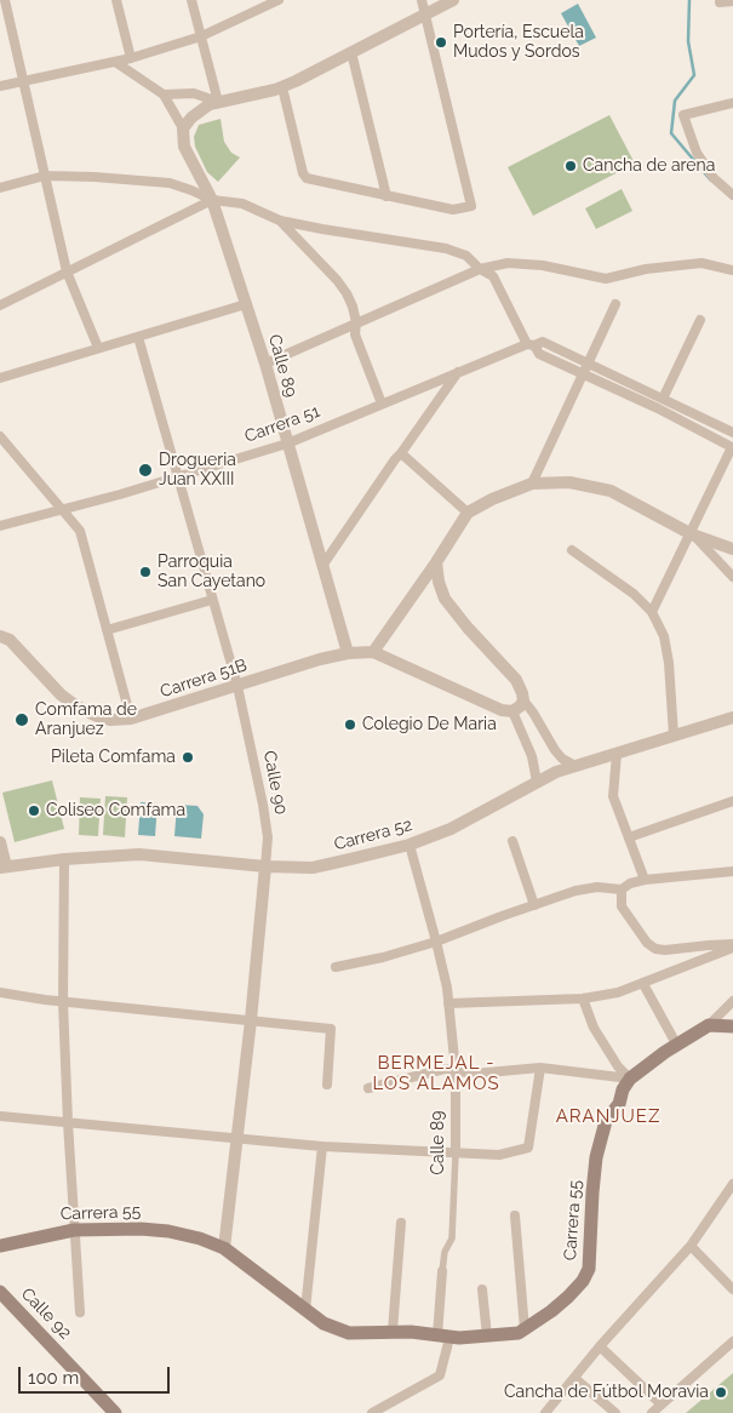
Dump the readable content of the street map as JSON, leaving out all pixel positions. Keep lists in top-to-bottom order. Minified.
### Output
{"streets":{"main road":["Carrera 55","Calle 92"],"street":["Calle 89","Carrera 51","Carrera 51B","Calle 90","Carrera 52"]},"crossings":[["Calle 89","Carrera 51"],["Calle 89","Carrera 51B"],["Calle 89","Carrera 52"],["Calle 89","Carrera 55"],["Carrera 51","Calle 90"],["Carrera 51B","Calle 90"],["Calle 90","Carrera 52"],["Calle 90","Carrera 55"]],"districts":["BERMEJAL - LOS ALAMOS","ARANJUEZ"],"places":["Portería, Escuela Mudos y Sordos","Cancha de arena","Drogueria Juan XXIII","Parroquia San Cayetano","Comfama de Aranjuez","Colegio De Maria","Pileta Comfama","Coliseo Comfama","Cancha de Fútbol Moravia"],"scale_bar":"100 m"}
